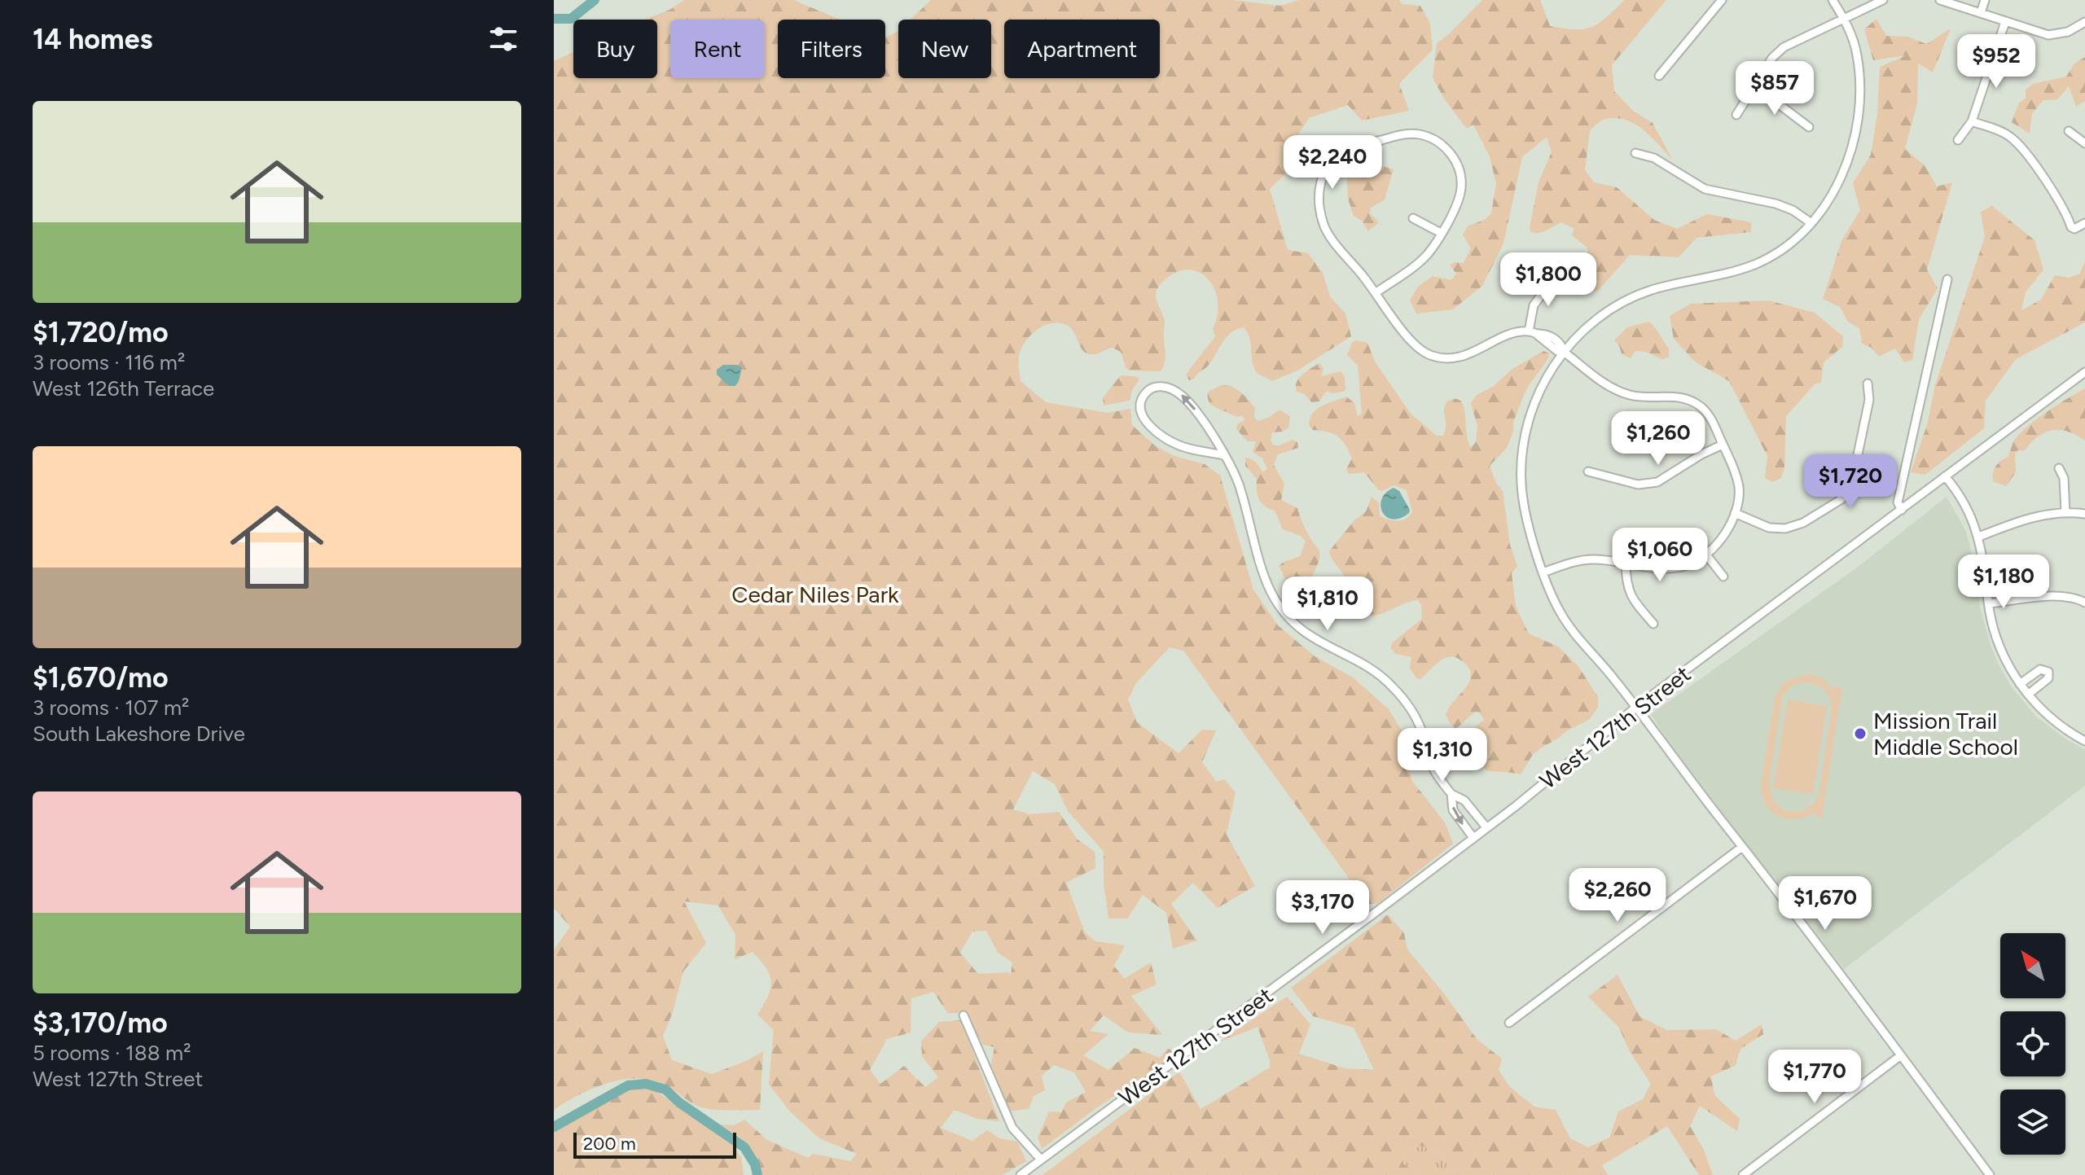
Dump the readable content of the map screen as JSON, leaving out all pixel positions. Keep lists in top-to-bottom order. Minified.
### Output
{"streets":{"street":["West 127th Street"]},"parks":["Cedar Niles Park"],"places":["Mission Trail Middle School"],"scale_bar":"200 m","north":"top left","page":{"heading":"14 homes","chip":["Buy","Rent","Filters","New","Apartment"],"price":["$952","$857","$2,240","$1,800","$1,260","$1,720","$1,060","$1,180","$1,810","$1,310","$2,260","$1,670","$3,170","$1,770"],"list":[{"name":"$1,720/mo","note":"3 rooms · 116 m² · West 126th Terrace"},{"name":"$1,670/mo","note":"3 rooms · 107 m² · South Lakeshore Drive"},{"name":"$3,170/mo","note":"5 rooms · 188 m² · West 127th Street"}],"scale":"200 m"}}
